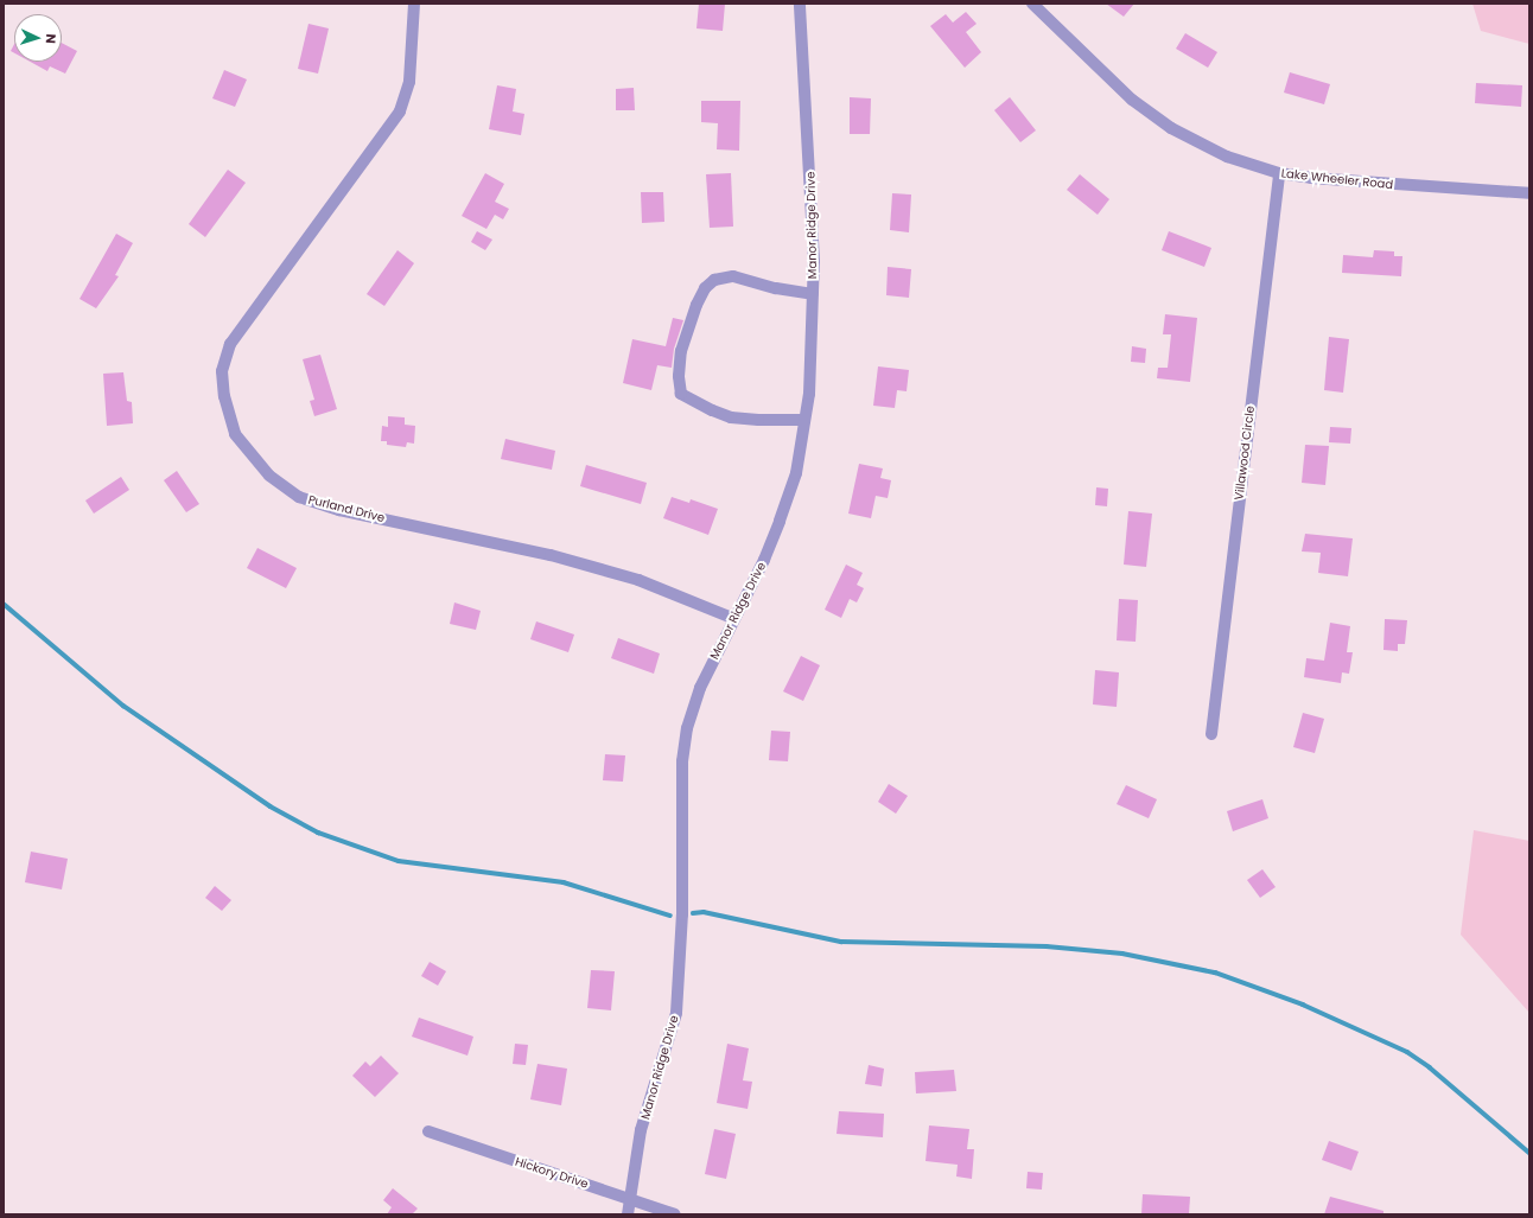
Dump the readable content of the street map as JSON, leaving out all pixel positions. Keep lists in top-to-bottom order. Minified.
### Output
{"streets":{"street":["Lake Wheeler Road","Manor Ridge Drive","Villawood Circle","Purland Drive","Hickory Drive"]},"crossings":[["Lake Wheeler Road","Villawood Circle"],["Manor Ridge Drive","Purland Drive"],["Manor Ridge Drive","Hickory Drive"]],"north":"right"}
